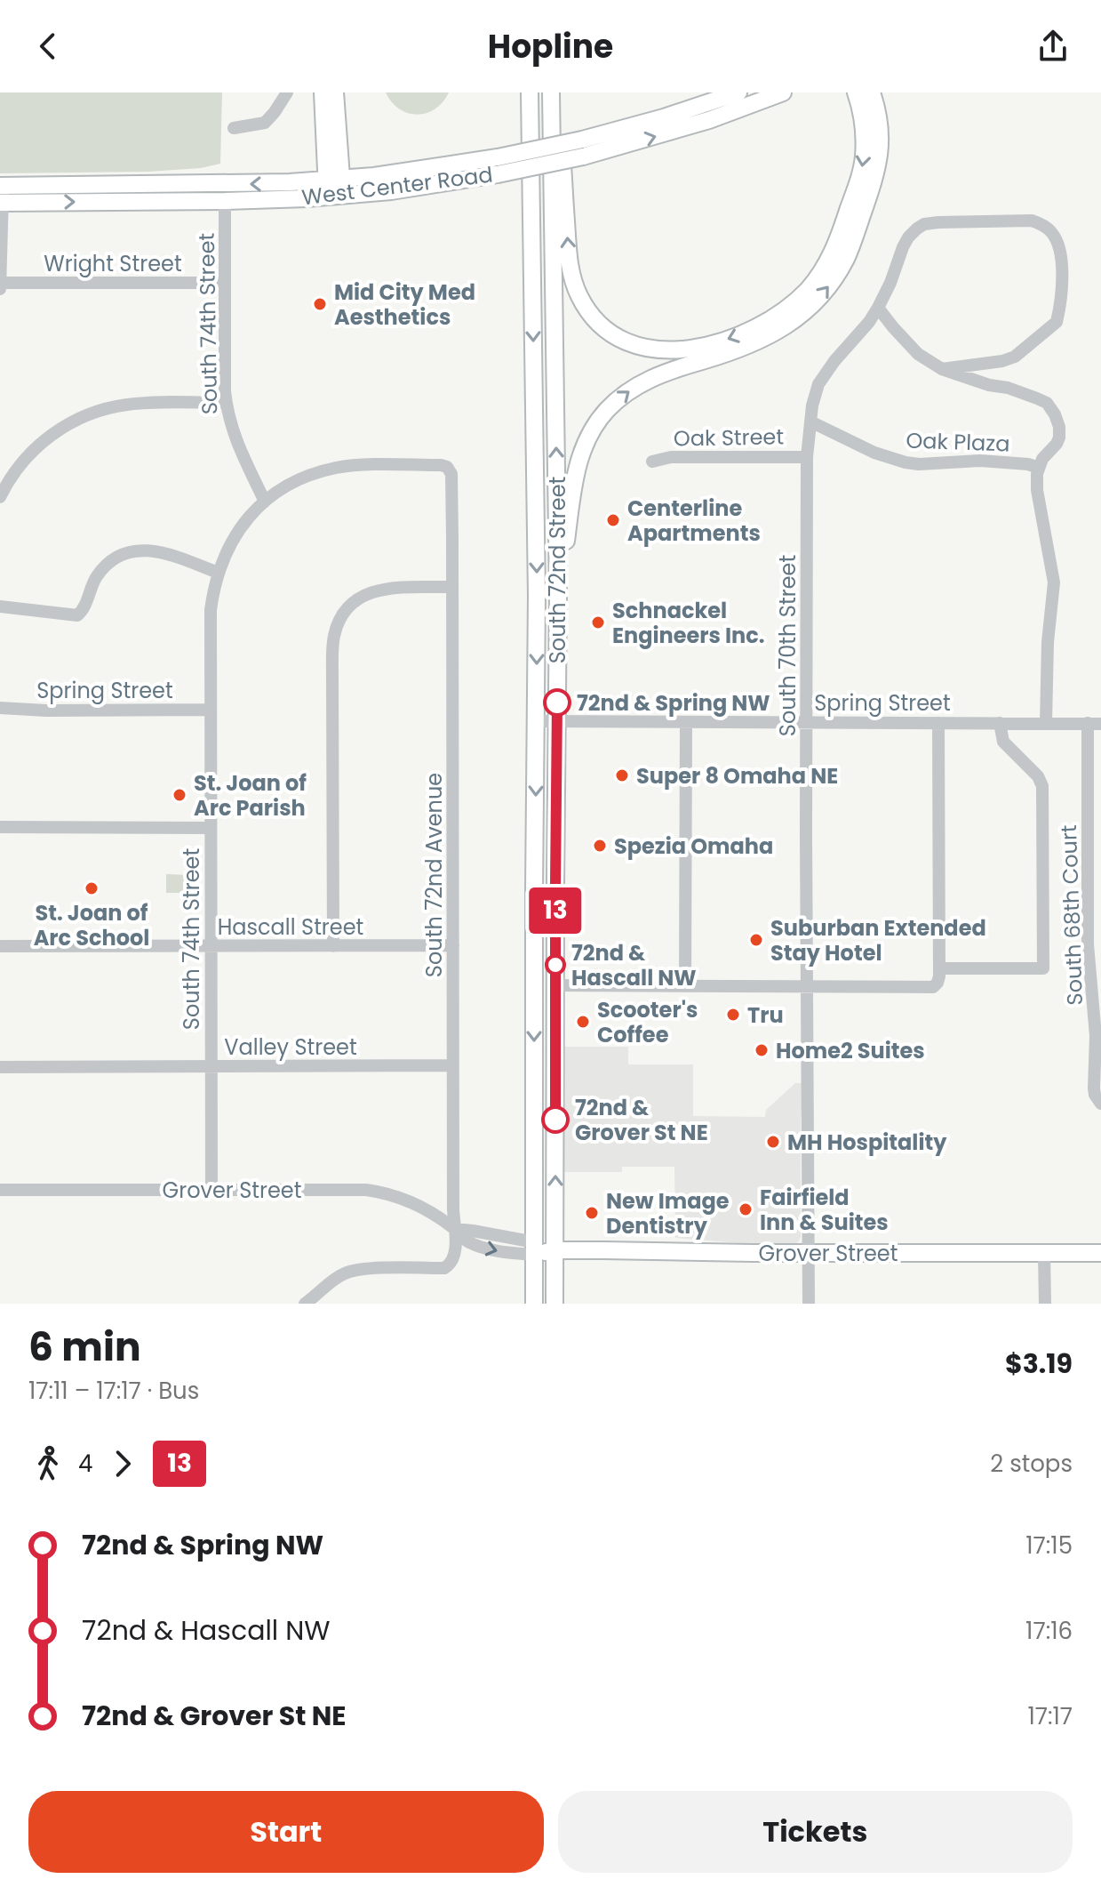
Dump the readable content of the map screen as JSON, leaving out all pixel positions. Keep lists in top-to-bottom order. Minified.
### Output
{"streets":{"main road":["West Center Road","South 72nd Street","Grover Street"],"street":["Wright Street","South 74th Street","Oak Street","Oak Plaza","South 70th Street","Spring Street","South 72nd Avenue","South 68th Court","Hascall Street","Valley Street"]},"crossings":[["West Center Road","South 74th Street"],["Wright Street","South 74th Street"],["South 74th Street","Spring Street"],["South 74th Street","South 72nd Avenue"],["South 74th Street","Hascall Street"],["South 74th Street","Valley Street"],["South 74th Street","Grover Street"],["Oak Street","South 70th Street"],["Oak Plaza","South 70th Street"],["South 72nd Street","Spring Street"],["South 72nd Street","Grover Street"],["South 70th Street","Spring Street"],["South 70th Street","Grover Street"],["Spring Street","South 68th Court"],["South 72nd Avenue","Hascall Street"],["South 72nd Avenue","Valley Street"],["South 72nd Avenue","Grover Street"]],"places":["Mid City Med Aesthetics","Centerline Apartments","Schnackel Engineers Inc.","72nd & Spring NW","Super 8 Omaha NE","St. Joan of Arc Parish","Spezia Omaha","St. Joan of Arc School","Suburban Extended Stay Hotel","72nd & Hascall NW","Tru","Scooter's Coffee","Home2 Suites","72nd & Grover St NE","MH Hospitality","Fairfield Inn & Suites","New Image Dentistry"],"lines":["bus line 13"],"page":{"header":"Hopline","on_map":"13","heading":["6 min","17:11 – 17:17 · Bus","$3.19"],"legs":["4","13","2 stops"],"list":[{"name":"72nd & Spring NW","value":"17:15"},{"name":"72nd & Hascall NW","value":"17:16"},{"name":"72nd & Grover St NE","value":"17:17"}],"buttons":["Start","Tickets"]}}
